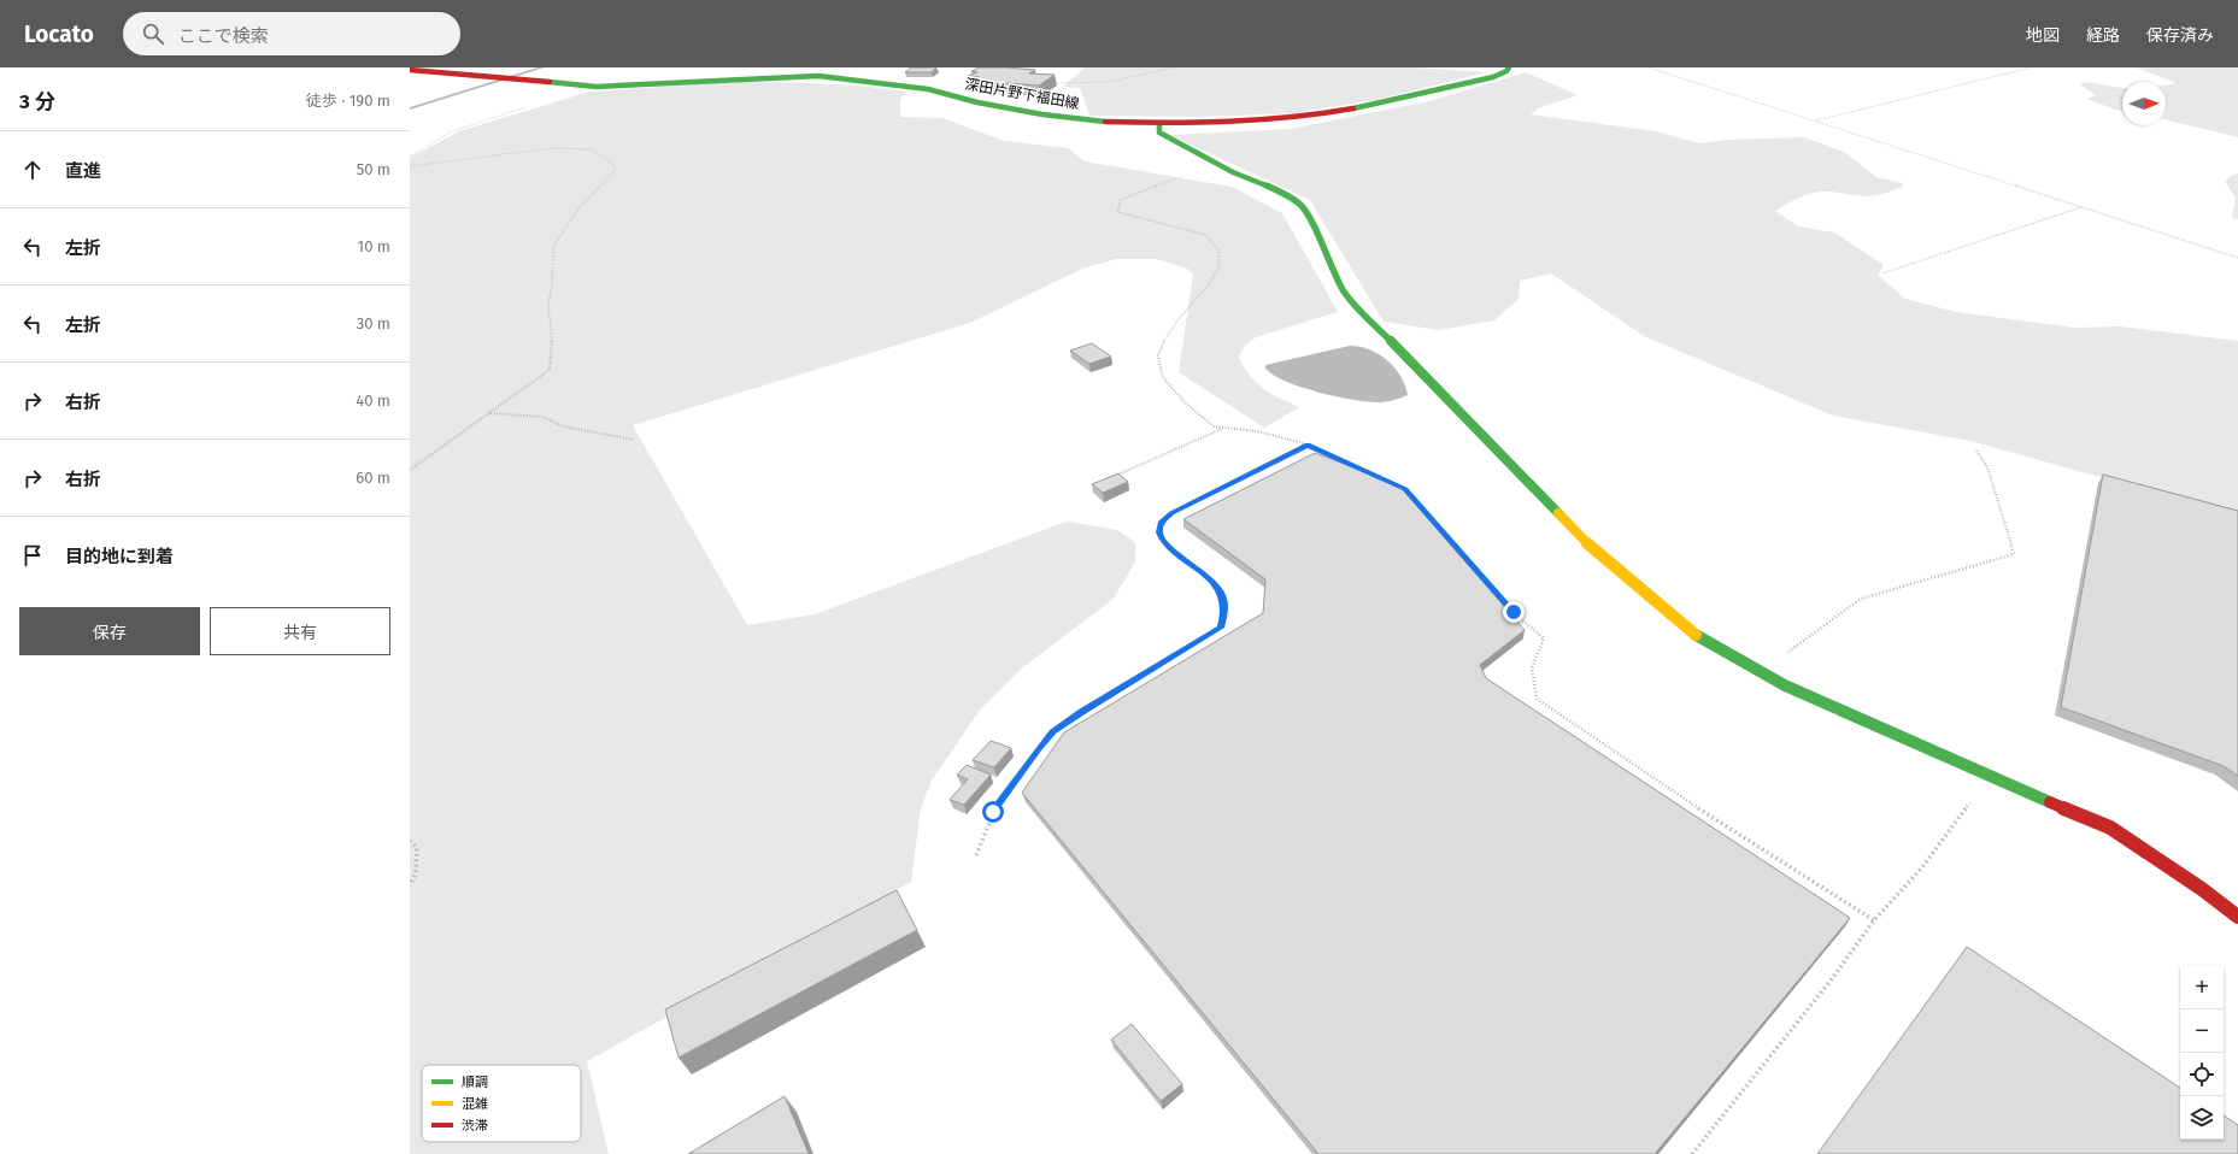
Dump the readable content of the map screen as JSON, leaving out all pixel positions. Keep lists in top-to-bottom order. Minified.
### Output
{"streets":{"main road":["深田片野下福田線"]},"legend":["順調","混雑","渋滞"],"north":"right","page":{"header":"Locato","search":"ここで検索","nav":["地図","経路","保存済み"],"heading":["3 分","徒歩 · 190 m"],"list":[["直進","50 m"],["左折","10 m"],["左折","30 m"],["右折","40 m"],["右折","60 m"],"目的地に到着"],"buttons":["保存","共有"],"map_buttons":["+","−"]}}
